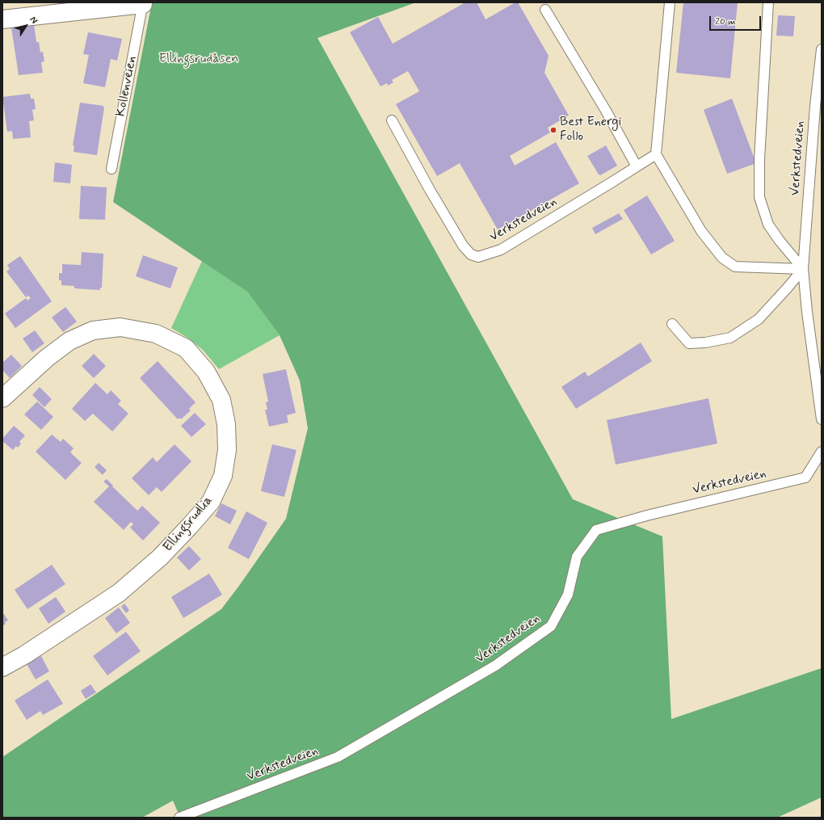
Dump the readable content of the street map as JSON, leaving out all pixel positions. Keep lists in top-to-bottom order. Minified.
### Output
{"streets":{"street":["Kollenveien","Ellingsrudlia"],"lane":["Verkstedveien"]},"parks":["Ellingsrudåsen"],"places":["Best Energi Follo"],"scale_bar":"20 m","north":"top right"}
